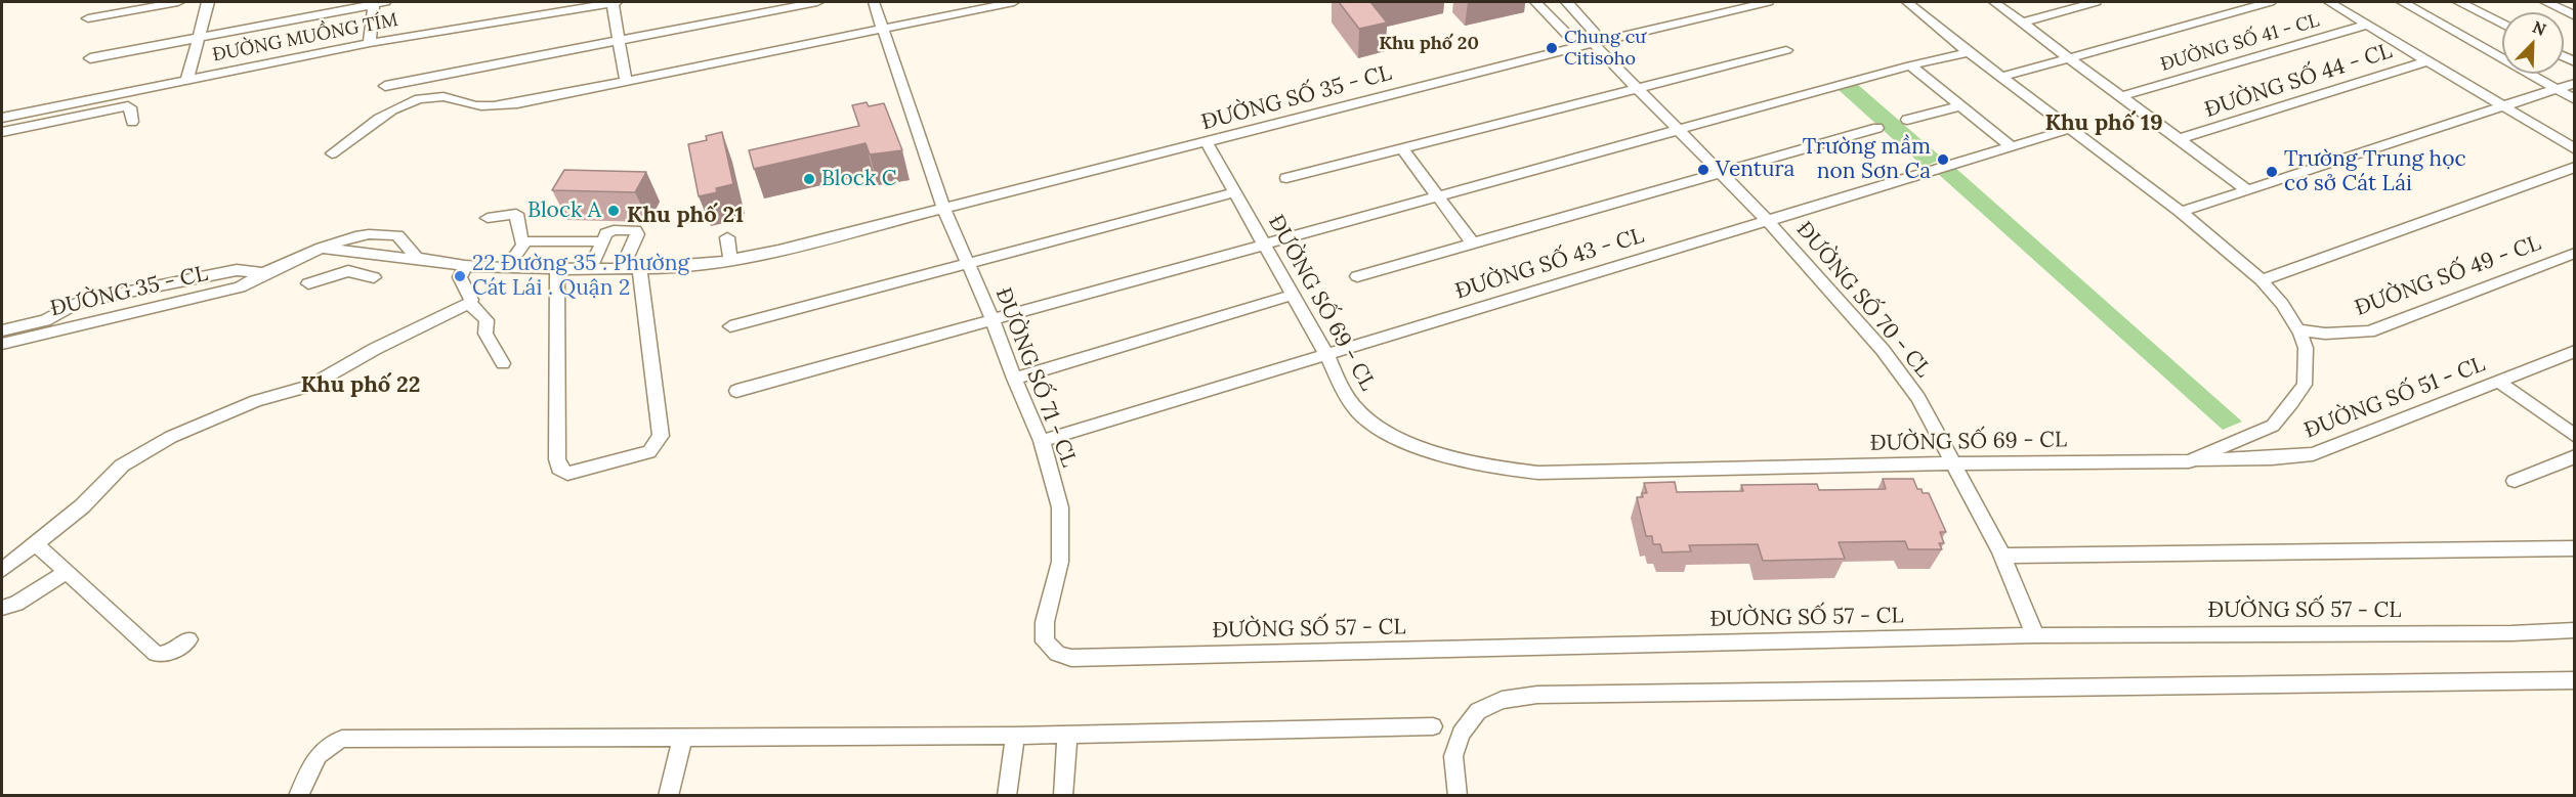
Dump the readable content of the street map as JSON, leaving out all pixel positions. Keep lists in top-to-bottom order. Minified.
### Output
{"streets":{"street":["ĐƯỜNG MUỒNG TÍM","ĐƯỜNG SỐ 41 - CL","ĐƯỜNG SỐ 44 - CL","ĐƯỜNG SỐ 35 - CL","ĐƯỜNG SỐ 43 - CL","ĐƯỜNG SỐ 49 - CL","ĐƯỜNG 35 - CL","ĐƯỜNG SỐ 70 - CL","ĐƯỜNG SỐ 69 - CL","ĐƯỜNG SỐ 71 - CL","ĐƯỜNG SỐ 51 - CL","ĐƯỜNG SỐ 57 - CL"]},"crossings":[["ĐƯỜNG SỐ 35 - CL","ĐƯỜNG SỐ 70 - CL"],["ĐƯỜNG SỐ 35 - CL","ĐƯỜNG SỐ 69 - CL"],["ĐƯỜNG SỐ 35 - CL","ĐƯỜNG SỐ 71 - CL"],["ĐƯỜNG SỐ 43 - CL","ĐƯỜNG SỐ 70 - CL"],["ĐƯỜNG SỐ 43 - CL","ĐƯỜNG SỐ 69 - CL"],["ĐƯỜNG SỐ 43 - CL","ĐƯỜNG SỐ 71 - CL"],["ĐƯỜNG SỐ 49 - CL","ĐƯỜNG SỐ 69 - CL"],["ĐƯỜNG SỐ 70 - CL","ĐƯỜNG SỐ 69 - CL"],["ĐƯỜNG SỐ 70 - CL","ĐƯỜNG SỐ 57 - CL"],["ĐƯỜNG SỐ 69 - CL","ĐƯỜNG SỐ 51 - CL"],["ĐƯỜNG SỐ 71 - CL","ĐƯỜNG SỐ 57 - CL"]],"districts":["Khu phố 20","Khu phố 19","Khu phố 21","Khu phố 22"],"places":["Chung cư Citisoho","Trường mầm non Sơn Ca","Ventura","Trường Trung học cơ sở Cát Lái","Block C","Block A","22 Đường 35 . Phường Cát Lái . Quận 2"],"north":"top right"}
